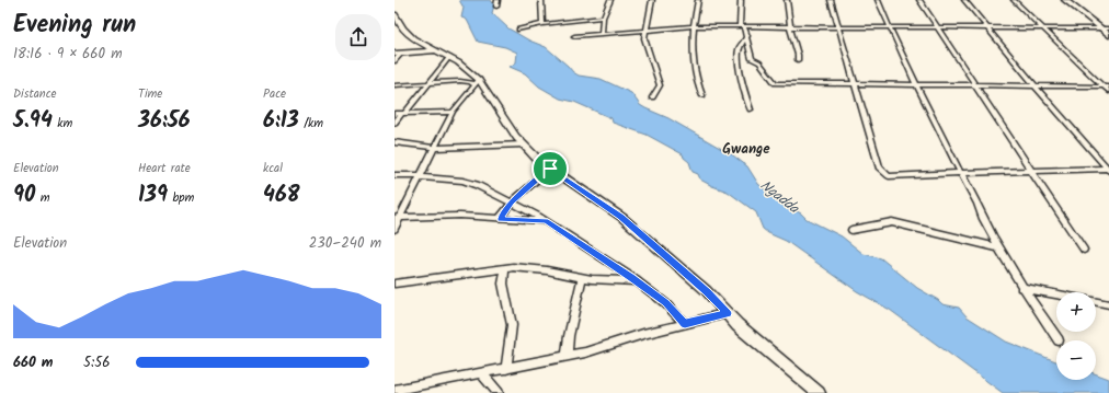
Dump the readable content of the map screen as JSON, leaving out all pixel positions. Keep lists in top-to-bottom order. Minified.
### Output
{"districts":["Gwange"],"water":["Ngadda"],"page":{"heading":["Evening run","18:16 · 9 × 660 m"],"stats":[["Distance","5.94 km"],["Time","36:56"],["Pace","6:13 /km"],["Elevation","90 m"],["Heart rate","139 bpm"],["kcal","468"]],"chart":["Elevation","230–240 m"],"map_buttons":["+","−"],"list":[{"name":"660 m","note":"5:56"}]}}
